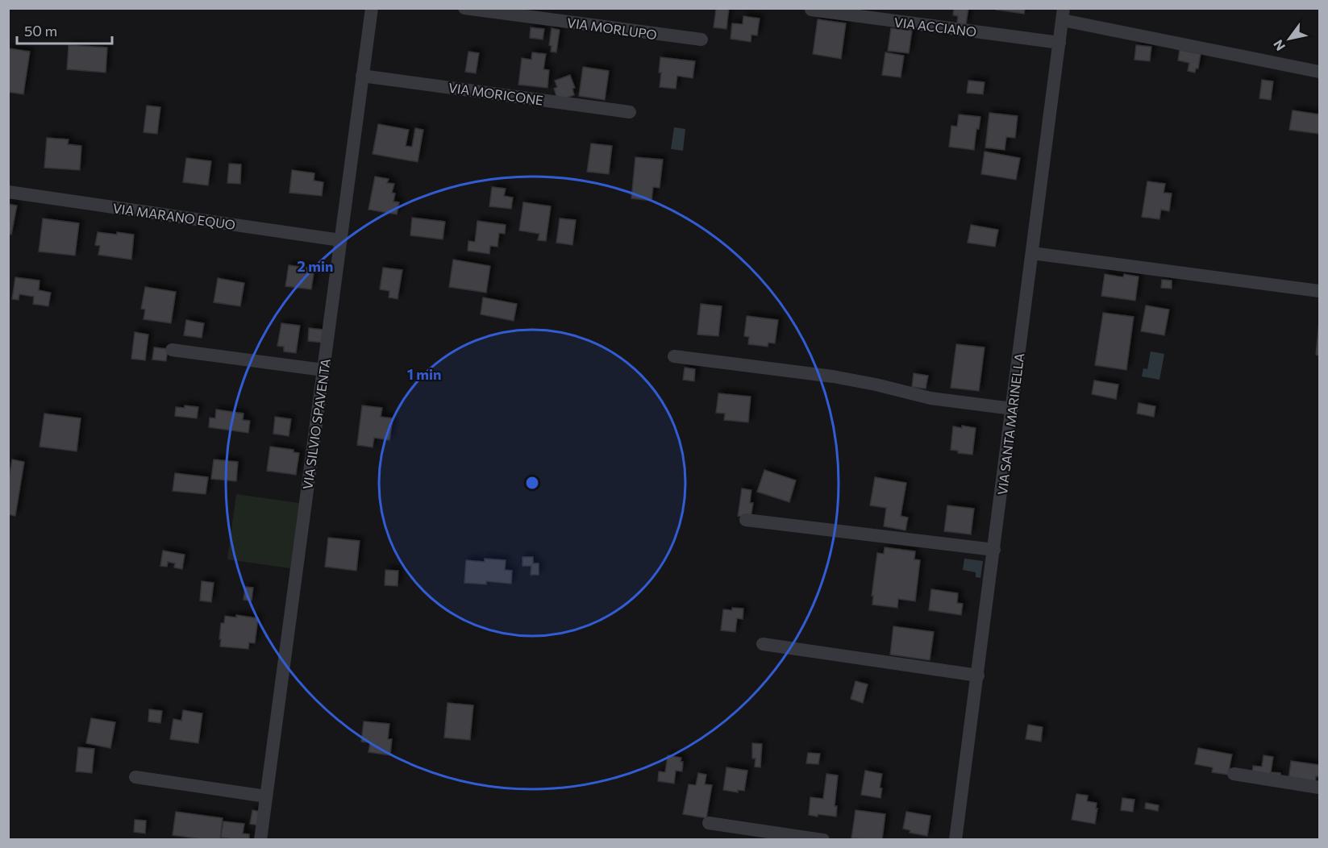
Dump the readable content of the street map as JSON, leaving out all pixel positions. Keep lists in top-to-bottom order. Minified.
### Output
{"streets":{"street":["VIA ACCIANO","VIA MORLUPO","VIA MORICONE","VIA MARANO EQUO","VIA SILVIO SPAVENTA","VIA SANTA MARINELLA"]},"crossings":[["VIA ACCIANO","VIA SANTA MARINELLA"],["VIA MORICONE","VIA SILVIO SPAVENTA"],["VIA MARANO EQUO","VIA SILVIO SPAVENTA"]],"scale_bar":"50 m","north":"bottom left","rings":["2 min","1 min"]}
